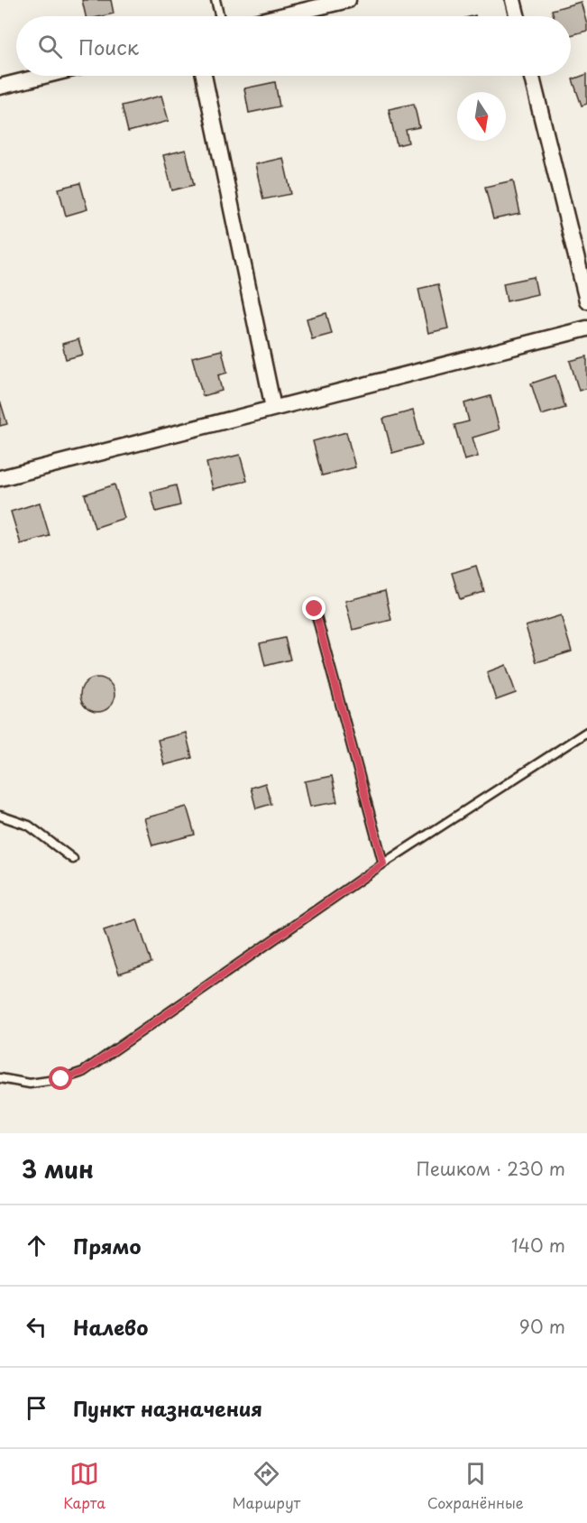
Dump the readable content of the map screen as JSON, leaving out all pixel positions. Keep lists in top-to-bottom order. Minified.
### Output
{"north":"bottom","page":{"search":"Поиск","heading":["3 мин","Пешком · 230 m"],"list":[["Прямо","140 m"],["Налево","90 m"],"Пункт назначения"],"nav":["Карта","Маршрут","Сохранённые"]}}
